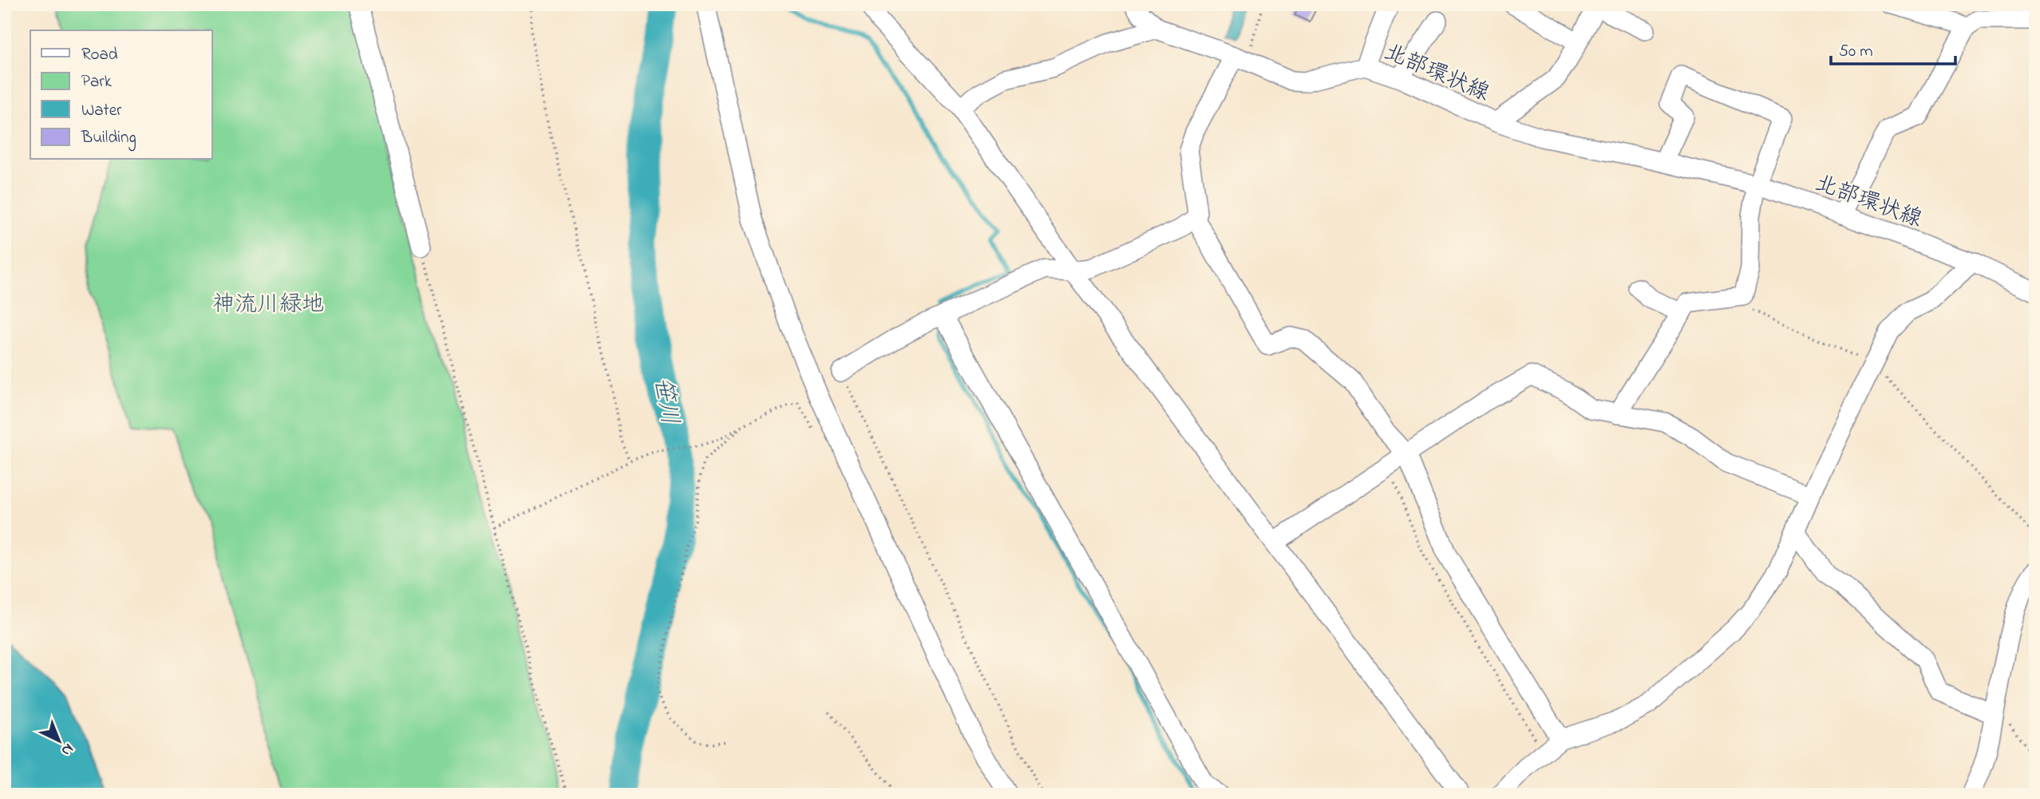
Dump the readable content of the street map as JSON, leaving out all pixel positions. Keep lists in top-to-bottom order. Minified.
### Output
{"streets":{"street":["北部環状線"]},"water":["笹川"],"parks":["神流川緑地"],"legend":["Road","Park","Water","Building"],"scale_bar":"50 m","north":"bottom right"}
